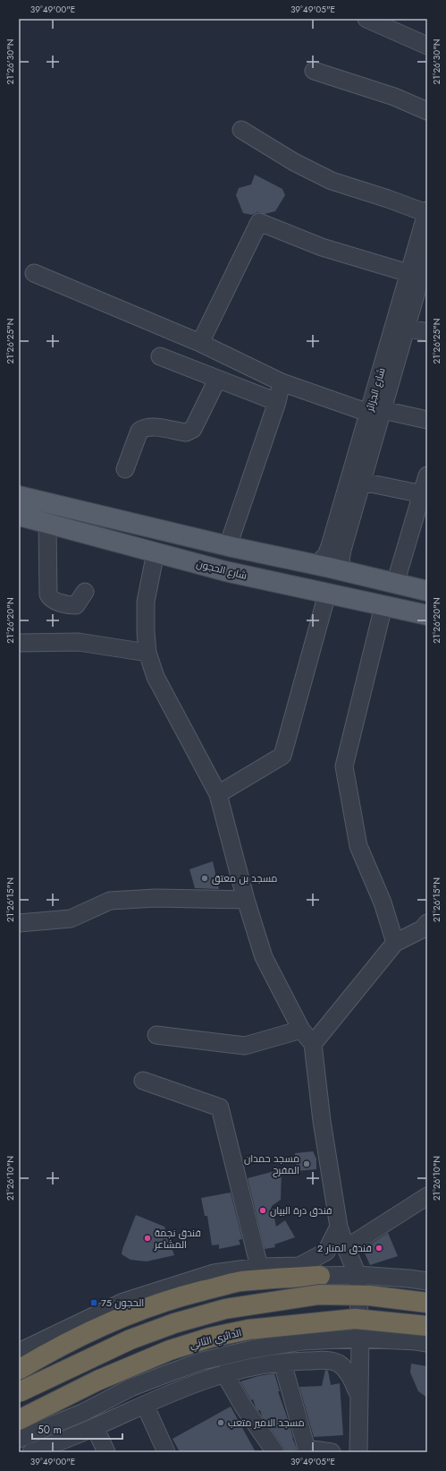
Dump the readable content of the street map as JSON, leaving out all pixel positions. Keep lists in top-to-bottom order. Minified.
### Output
{"streets":{"highway":["الدائري الثاني"],"main road":["شارع الحجون"],"street":["شارع الجزائر"]},"places":{"other":["مسجد بن معتق","مسجد حمدان المفرح","فندق درة البيان","فندق نجمة المشاعر","فندق المنار 2","مسجد الامير متعب"],"transit":["الحجون 75"]},"scale_bar":"50 m","coordinates":["39°49'00\"E","39°49'05\"E","21°26'30\"N","21°26'25\"N","21°26'20\"N","21°26'15\"N","21°26'10\"N"]}
